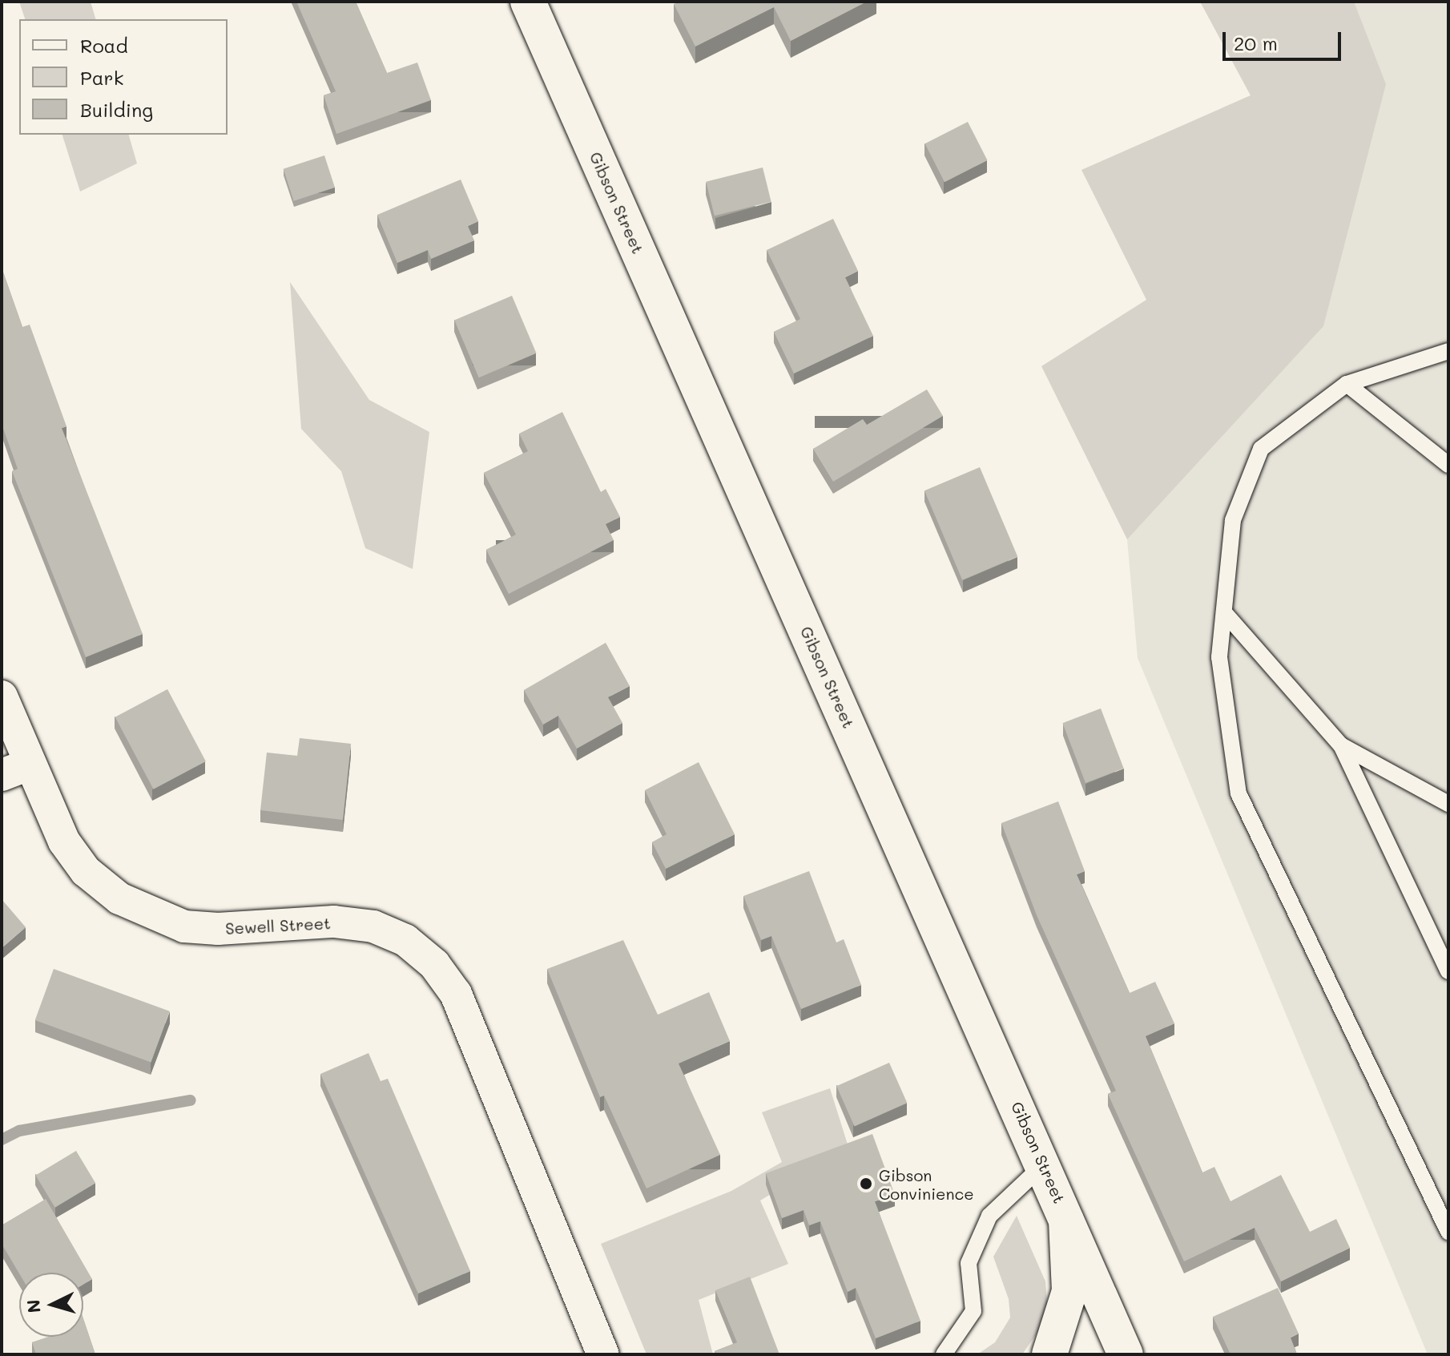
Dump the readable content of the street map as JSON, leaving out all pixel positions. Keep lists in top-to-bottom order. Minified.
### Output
{"streets":{"main road":["Gibson Street"],"street":["Sewell Street"]},"places":["Gibson Convinience"],"legend":["Road","Park","Building"],"scale_bar":"20 m","north":"left"}
